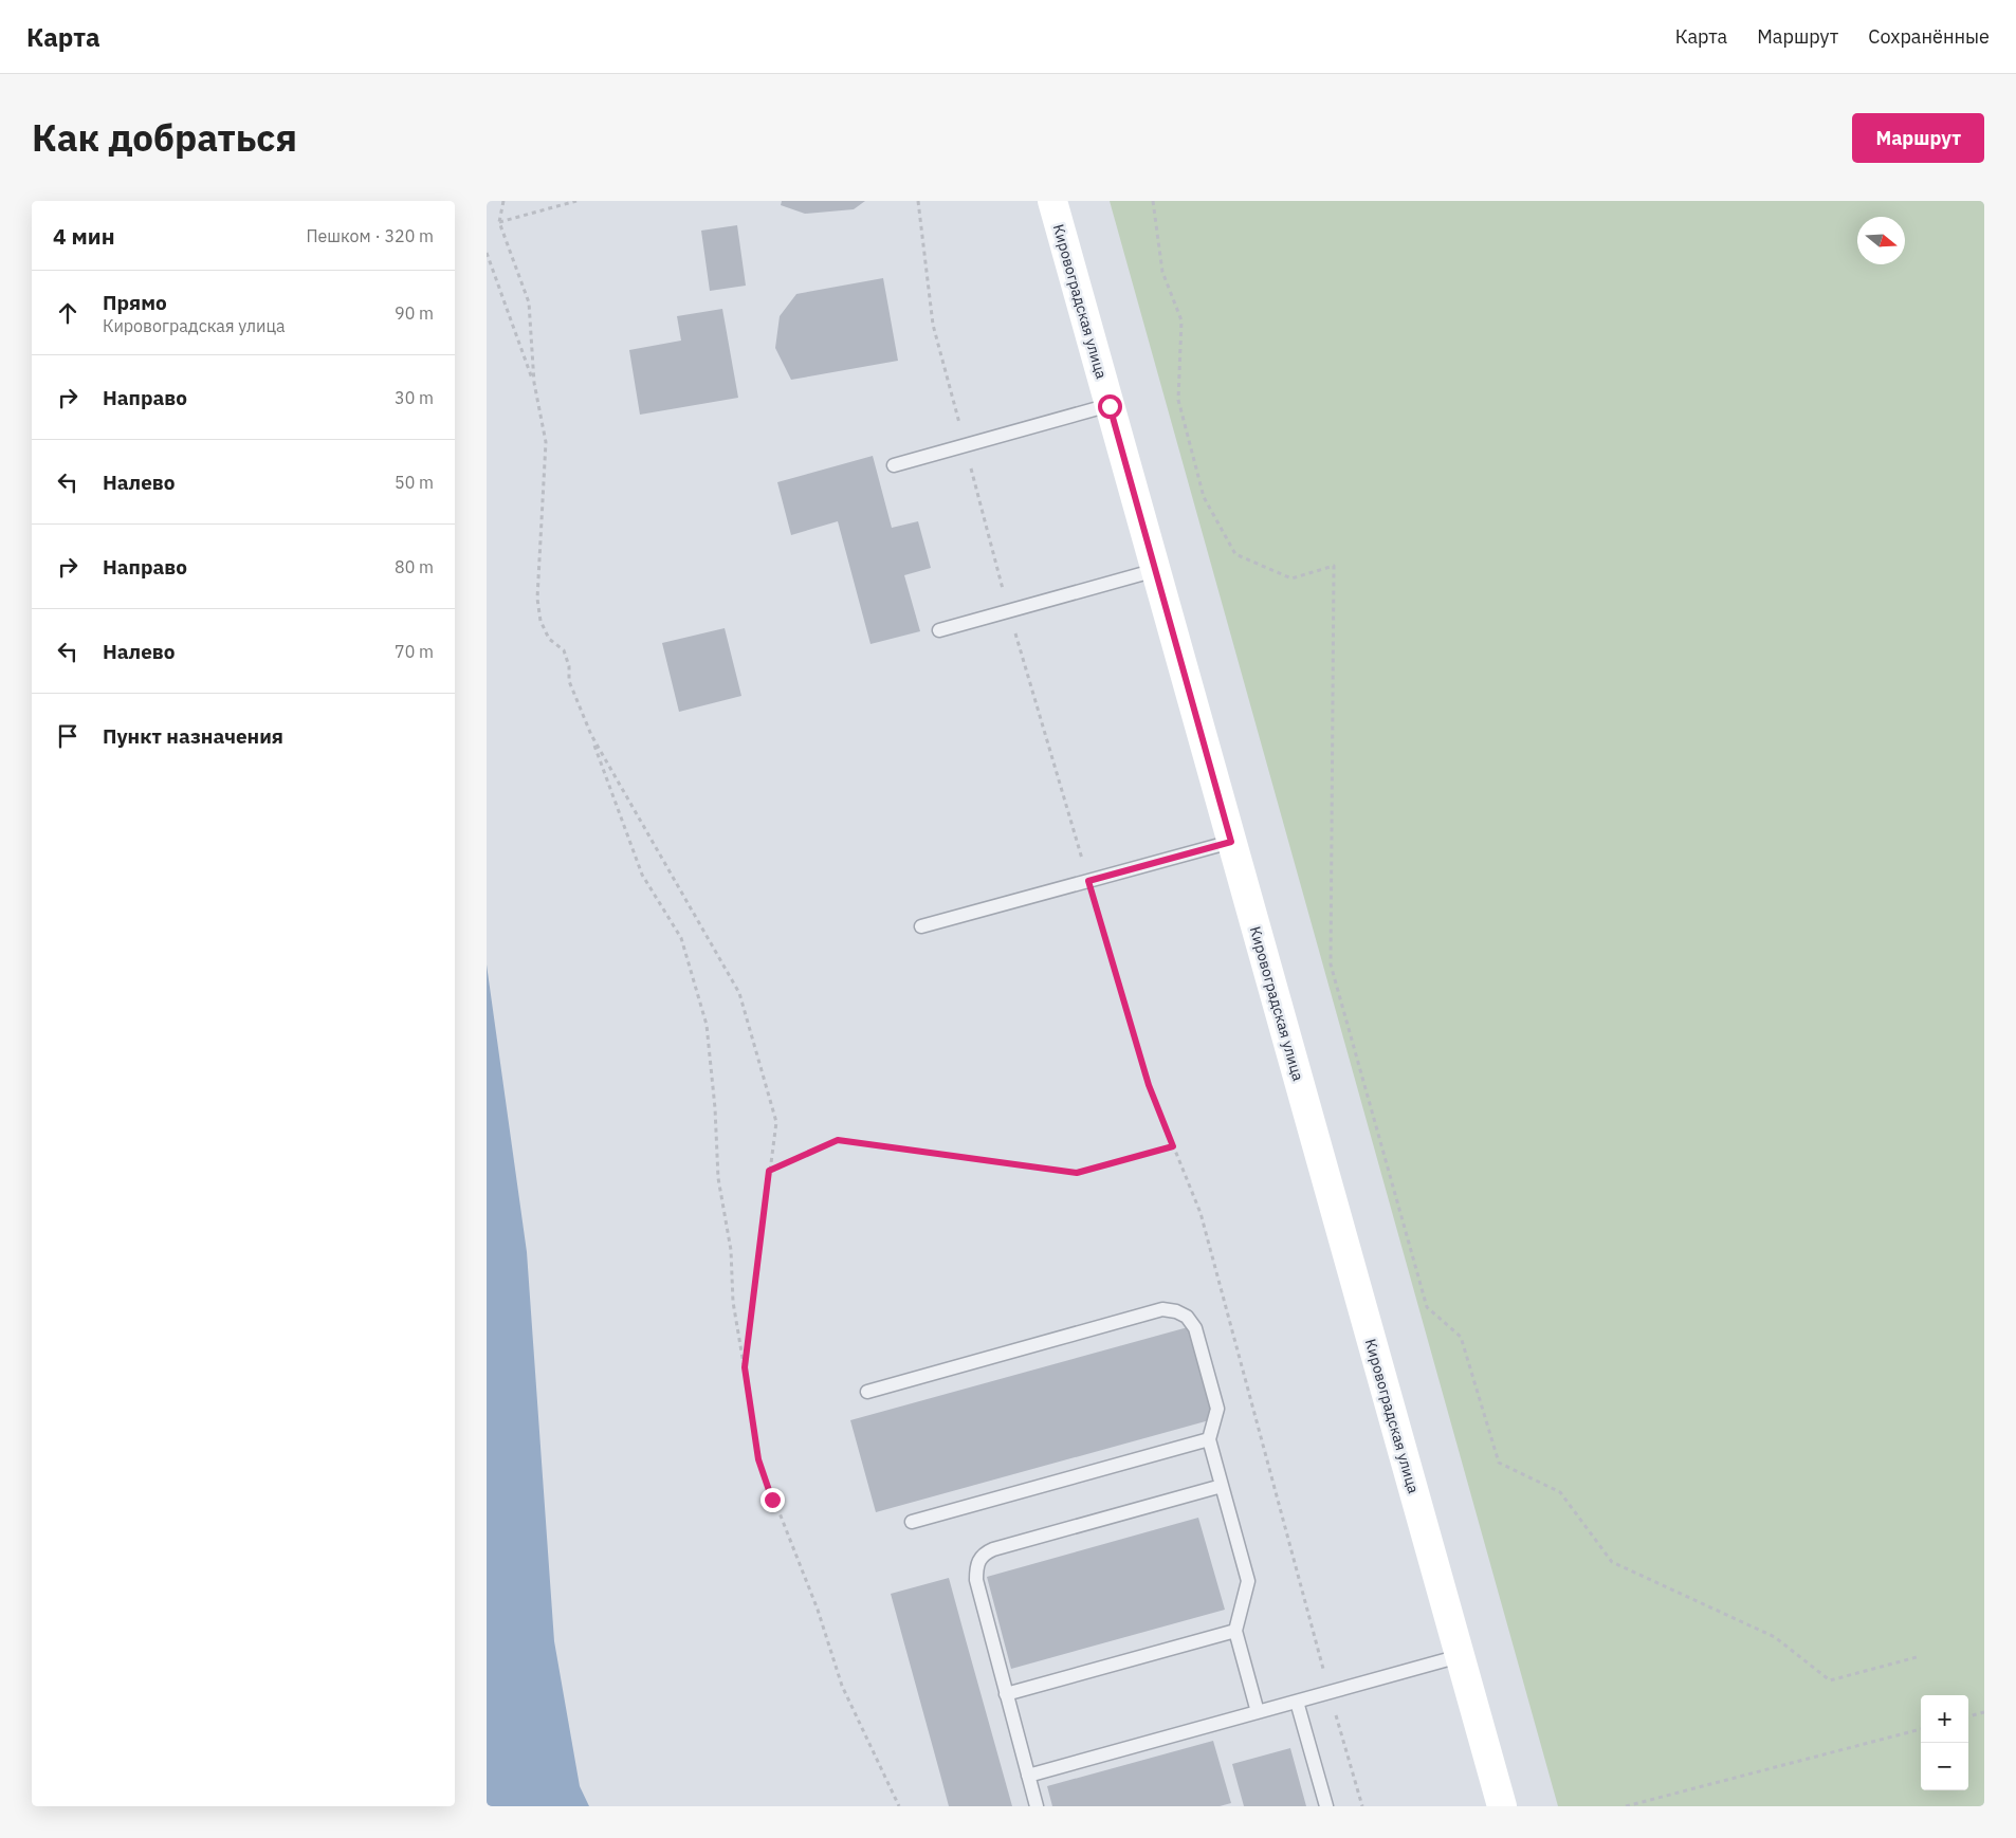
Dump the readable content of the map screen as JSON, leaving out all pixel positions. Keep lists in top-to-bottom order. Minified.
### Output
{"streets":{"main road":["Кировоградская улица"]},"north":"right","page":{"header":"Карта","nav":["Карта","Маршрут","Сохранённые"],"title":"Как добраться","buttons":"Маршрут","heading":["4 мин","Пешком · 320 m"],"list":[["Прямо","Кировоградская улица","90 m"],["Направо","30 m"],["Налево","50 m"],["Направо","80 m"],["Налево","70 m"],"Пункт назначения"],"map_buttons":["+","−"]}}
